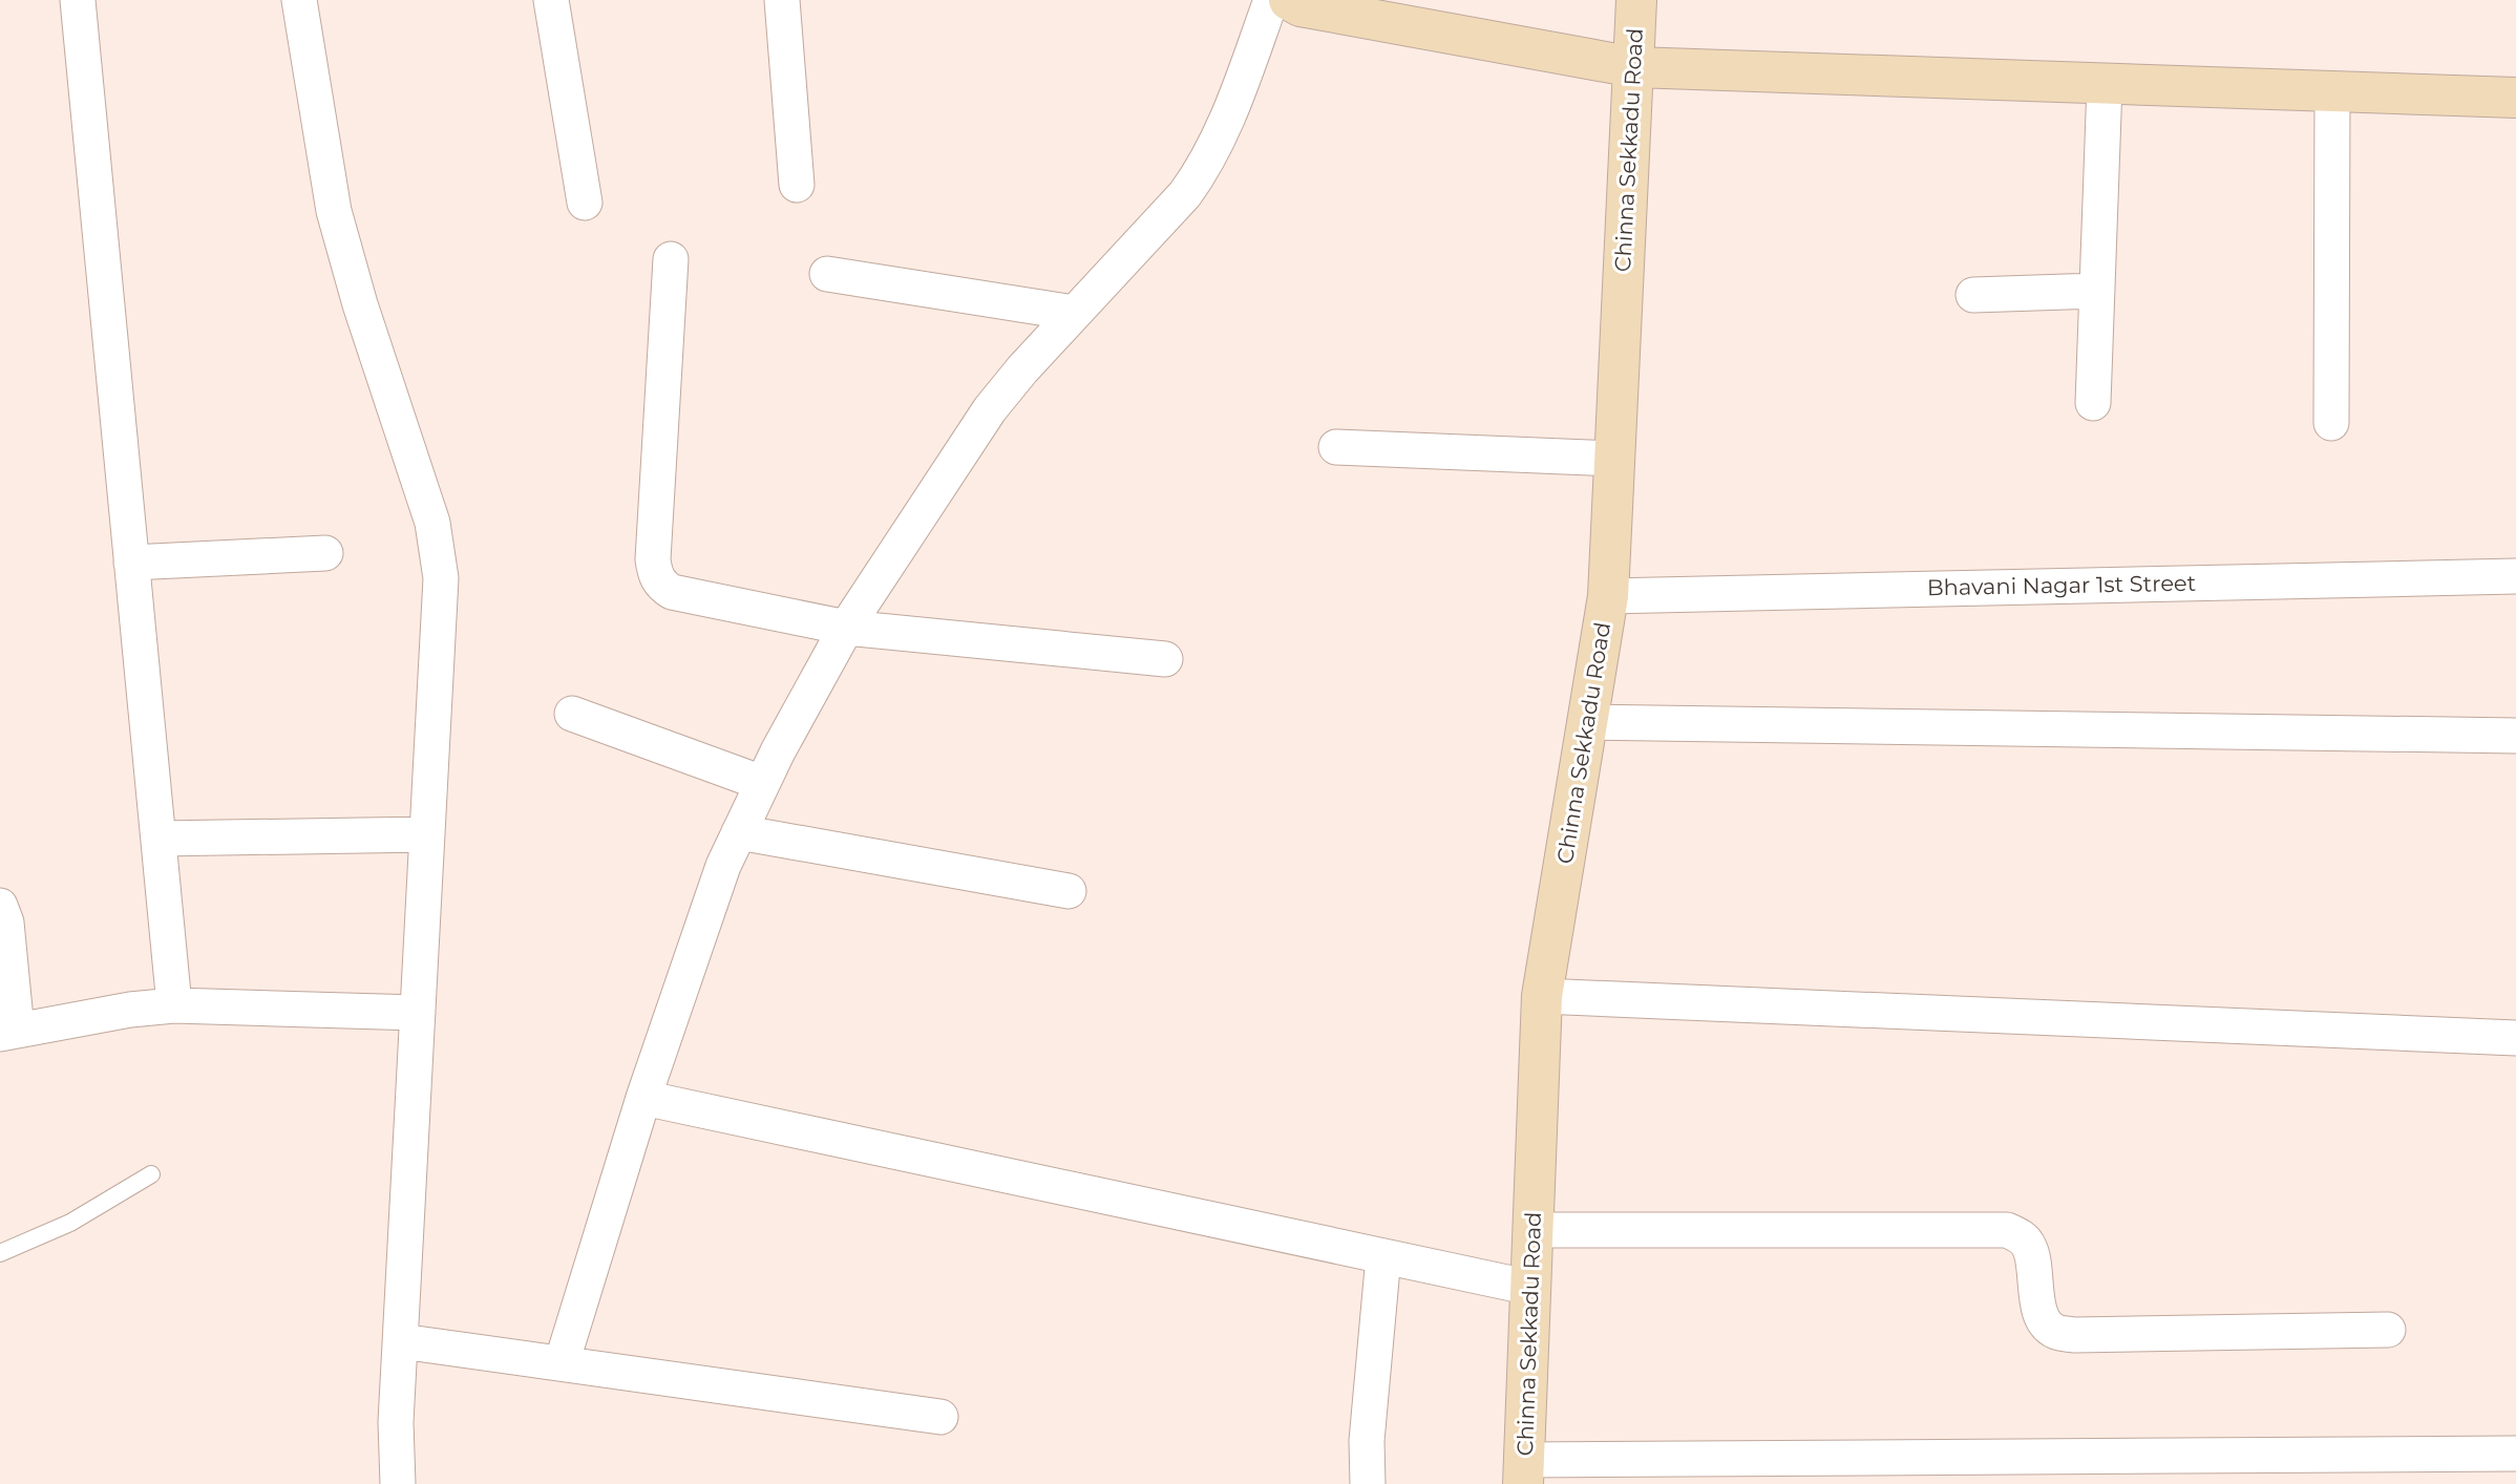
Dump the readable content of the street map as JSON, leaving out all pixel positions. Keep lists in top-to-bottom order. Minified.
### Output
{"streets":{"street":["Chinna Sekkadu Road","Bhavani Nagar 1st Street"]},"crossings":[["Chinna Sekkadu Road","Bhavani Nagar 1st Street"]]}
